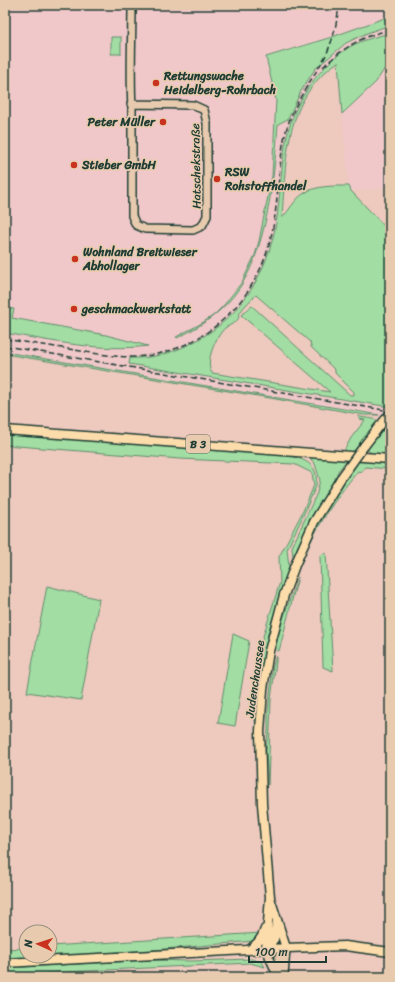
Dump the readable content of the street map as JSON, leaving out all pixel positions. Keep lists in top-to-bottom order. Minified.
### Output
{"streets":{"main road":["B 3","Judenchaussee"],"street":["Hatschekstraße"]},"places":["Rettungswache Heidelberg-Rohrbach","Peter Müller","Stieber GmbH","RSW Rohstoffhandel","Wohnland Breitwieser Abhollager","geschmackwerkstatt"],"scale_bar":"100 m","north":"left"}
